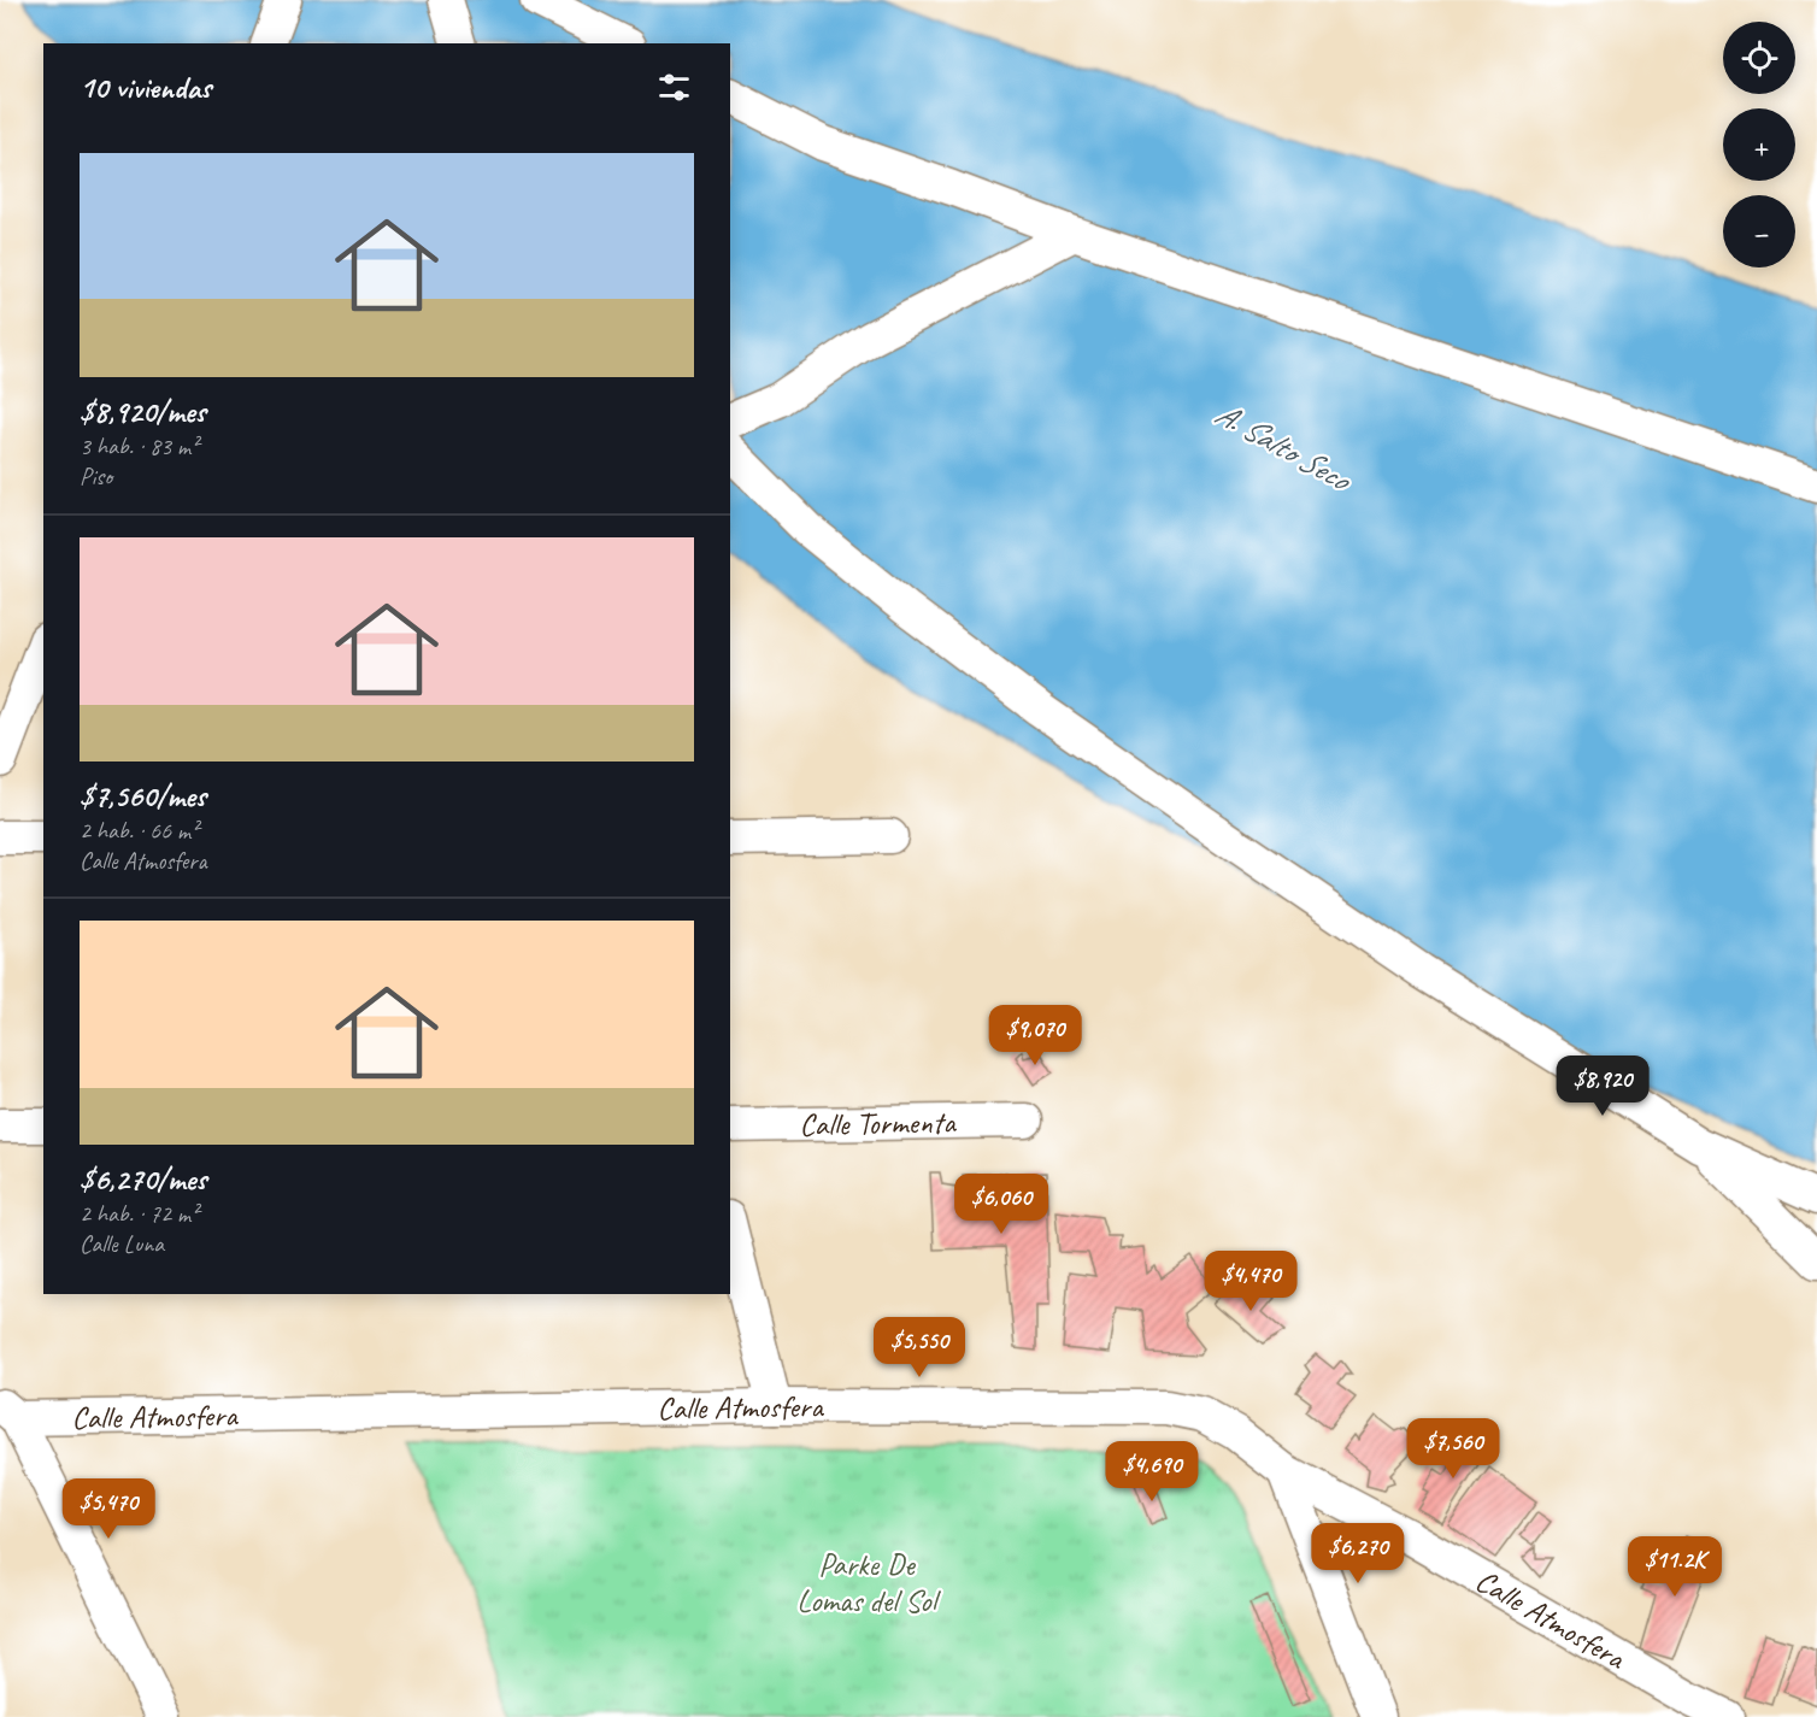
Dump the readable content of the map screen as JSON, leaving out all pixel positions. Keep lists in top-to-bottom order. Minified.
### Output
{"streets":{"street":["Calle Tormenta","Calle Atmosfera"]},"water":["A. Salto Seco"],"parks":["Parke De Lomas del Sol"],"page":{"map_buttons":["+","−"],"heading":"10 viviendas","list":[{"name":"$8,920/mes","note":"3 hab. · 83 m² · Piso"},{"name":"$7,560/mes","note":"2 hab. · 66 m² · Calle Atmosfera"},{"name":"$6,270/mes","note":"2 hab. · 72 m² · Calle Luna"}],"price":["$9,070","$8,920","$6,060","$4,470","$5,550","$7,560","$4,690","$5,470","$6,270","$11.2K"]}}
